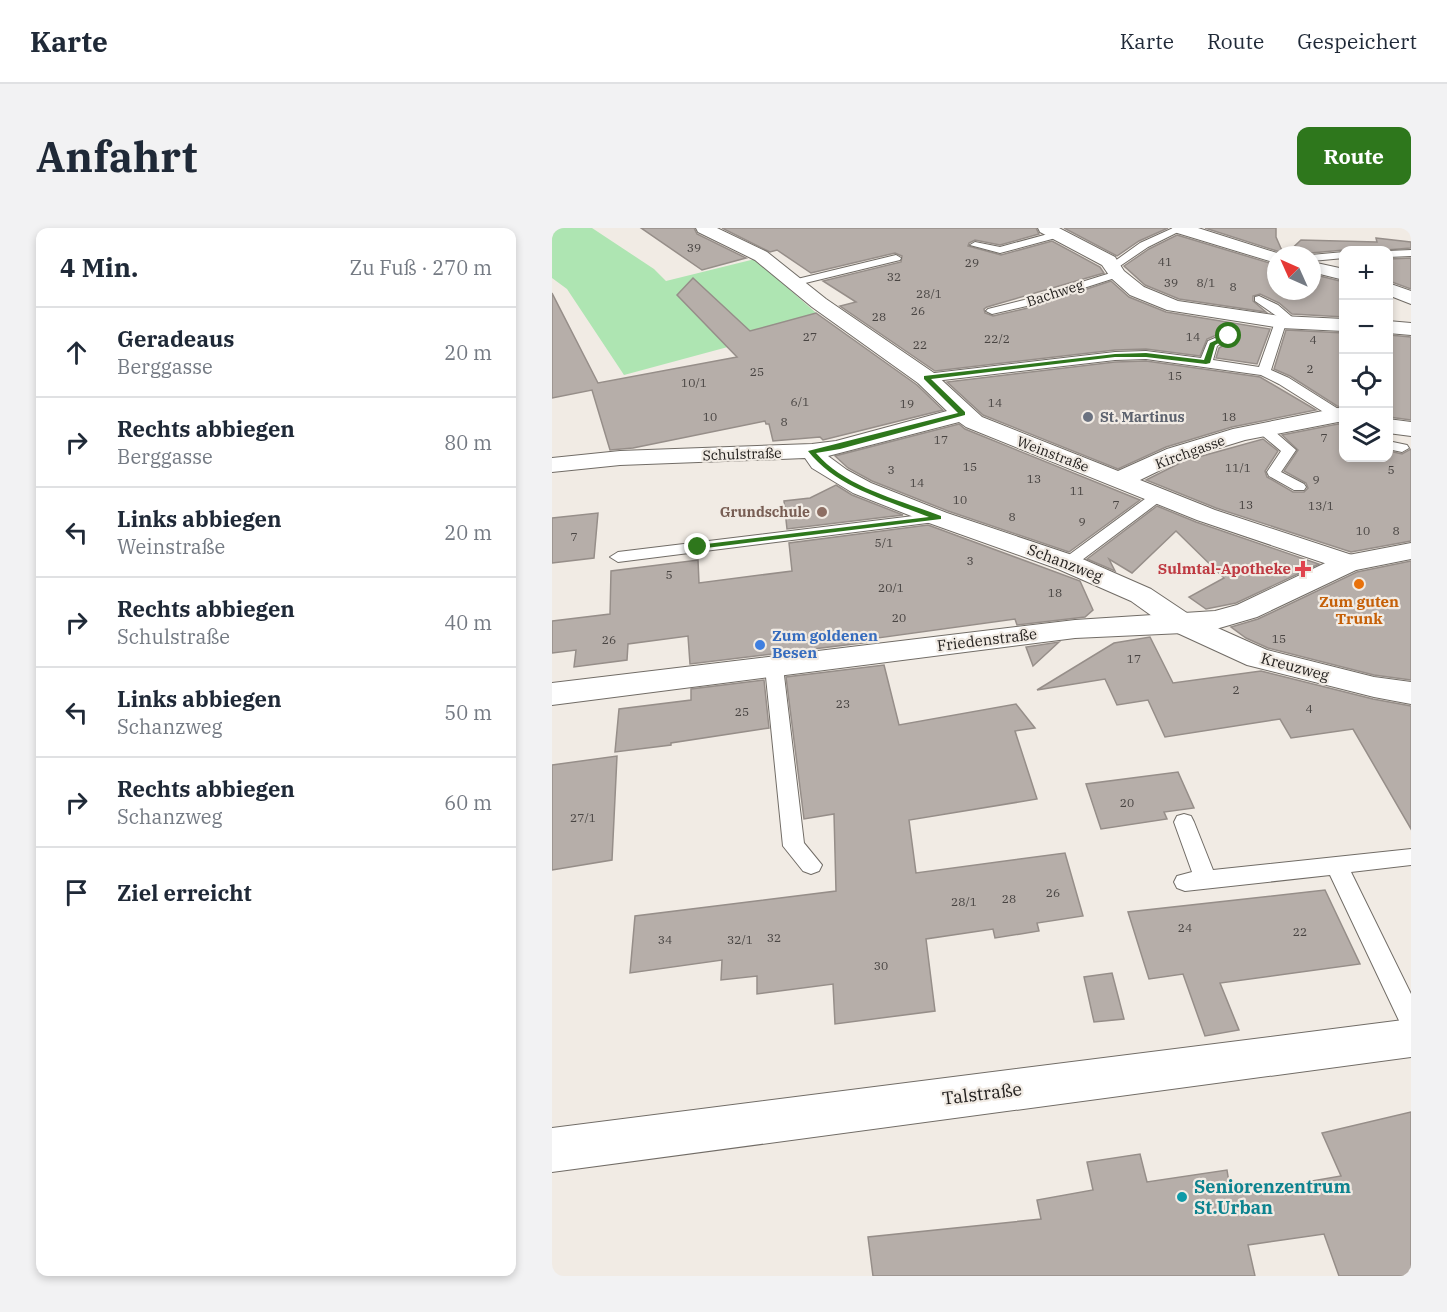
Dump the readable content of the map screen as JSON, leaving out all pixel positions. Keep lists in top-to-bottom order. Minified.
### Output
{"streets":{"street":["Kirchgasse","Schulstraße","Weinstraße","Schanzweg","Friedenstraße","Kreuzweg","Talstraße"],"lane":["Bachweg"]},"crossings":[["Kirchgasse","Weinstraße"],["Schulstraße","Weinstraße"],["Schulstraße","Schanzweg"],["Weinstraße","Friedenstraße"],["Schanzweg","Friedenstraße"],["Schanzweg","Kreuzweg"],["Friedenstraße","Kreuzweg"]],"places":{"other":["St. Martinus","Grundschule","Zum guten Trunk","Zum goldenen Besen","Seniorenzentrum St.Urban"],"health":["Sulmtal-Apotheke"]},"house_numbers":["39","41","29","32","39","8/1","8","28/1","26","28","27","14","22/2","4","22","2","25","15","10/1","6/1","14","19","10","18","8","7","17","15","11/1","3","5","13","9","14","11","10","7","13","13/1","8","9","10","8","7","5/1","3","5","20/1","18","20","15","26","17","2","23","4","25","20","27/1","26","28","28/1","24","22","32","34","32/1","30"],"north":"top left","page":{"header":"Karte","nav":["Karte","Route","Gespeichert"],"buttons":"Route","title":"Anfahrt","heading":["4 Min.","Zu Fuß · 270 m"],"map_buttons":["+","−"],"list":[["Geradeaus","Berggasse","20 m"],["Rechts abbiegen","Berggasse","80 m"],["Links abbiegen","Weinstraße","20 m"],["Rechts abbiegen","Schulstraße","40 m"],["Links abbiegen","Schanzweg","50 m"],["Rechts abbiegen","Schanzweg","60 m"],"Ziel erreicht"]}}
